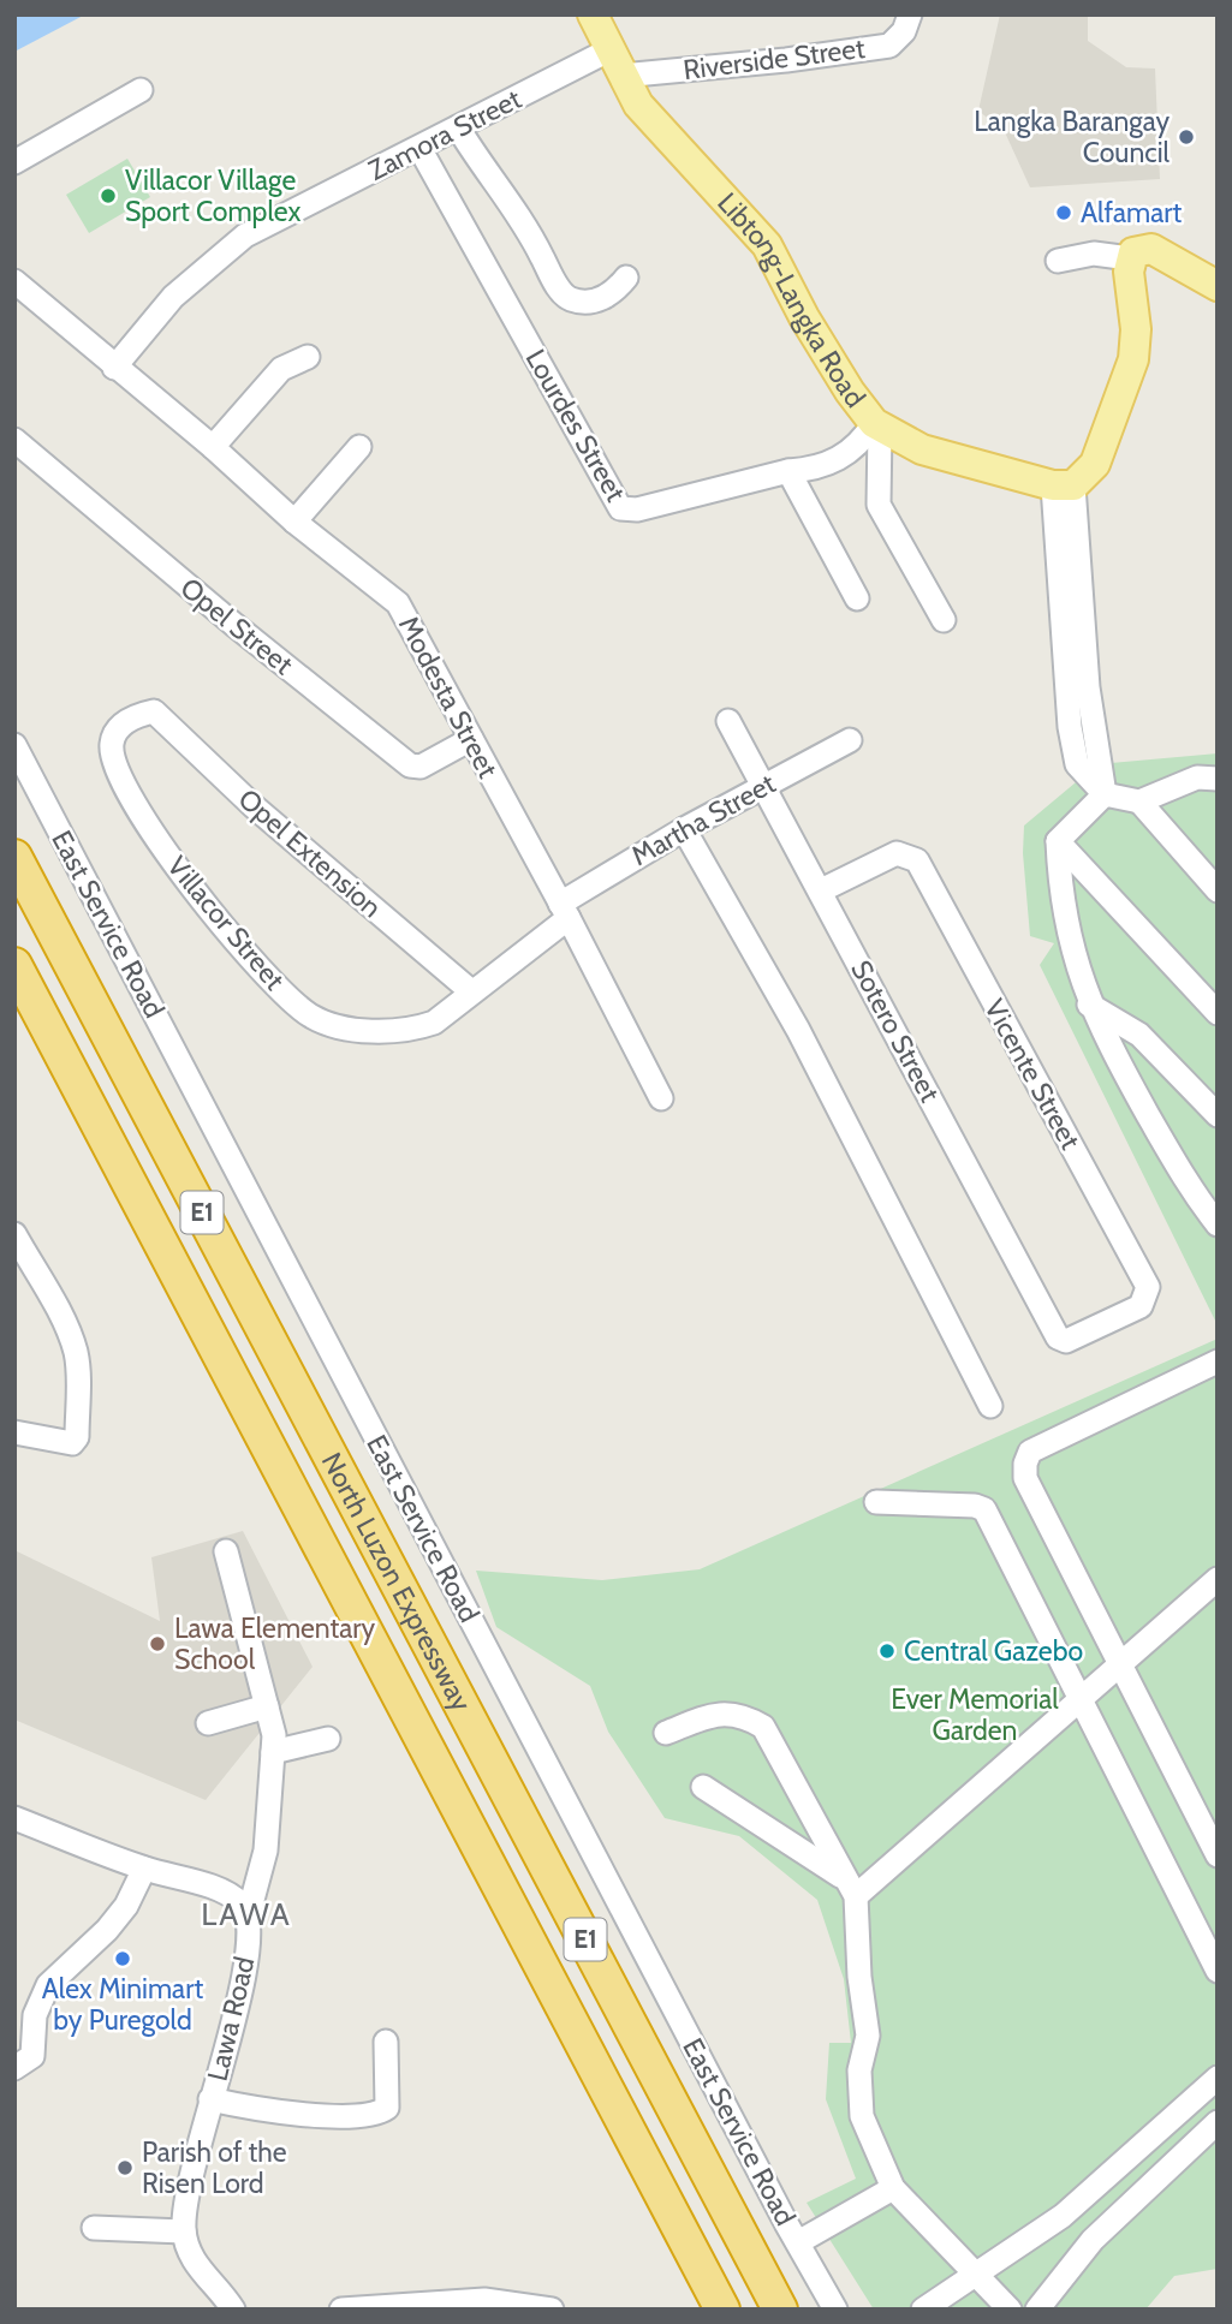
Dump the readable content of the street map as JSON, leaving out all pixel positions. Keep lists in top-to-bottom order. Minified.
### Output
{"streets":{"highway":["E1","North Luzon Expressway"],"main road":["Libtong-Langka Road"],"street":["Riverside Street","Zamora Street","Lourdes Street","Opel Street","Modesta Street","Martha Street","Opel Extension","Villacor Street","East Service Road","Sotero Street","Vicente Street","Lawa Road"]},"crossings":[["Riverside Street","Zamora Street"],["Riverside Street","Libtong-Langka Road"],["Zamora Street","Libtong-Langka Road"],["Zamora Street","Lourdes Street"],["Zamora Street","Modesta Street"],["Libtong-Langka Road","Lourdes Street"],["Opel Street","Modesta Street"],["Modesta Street","Martha Street"],["Modesta Street","Villacor Street"],["Martha Street","Villacor Street"],["Martha Street","Sotero Street"],["Opel Extension","Villacor Street"],["Sotero Street","Vicente Street"]],"districts":["LAWA"],"parks":["Ever Memorial Garden"],"places":["Langka Barangay Council","Villacor Village Sport Complex","Alfamart","Lawa Elementary School","Central Gazebo","Alex Minimart by Puregold","Parish of the Risen Lord"]}
